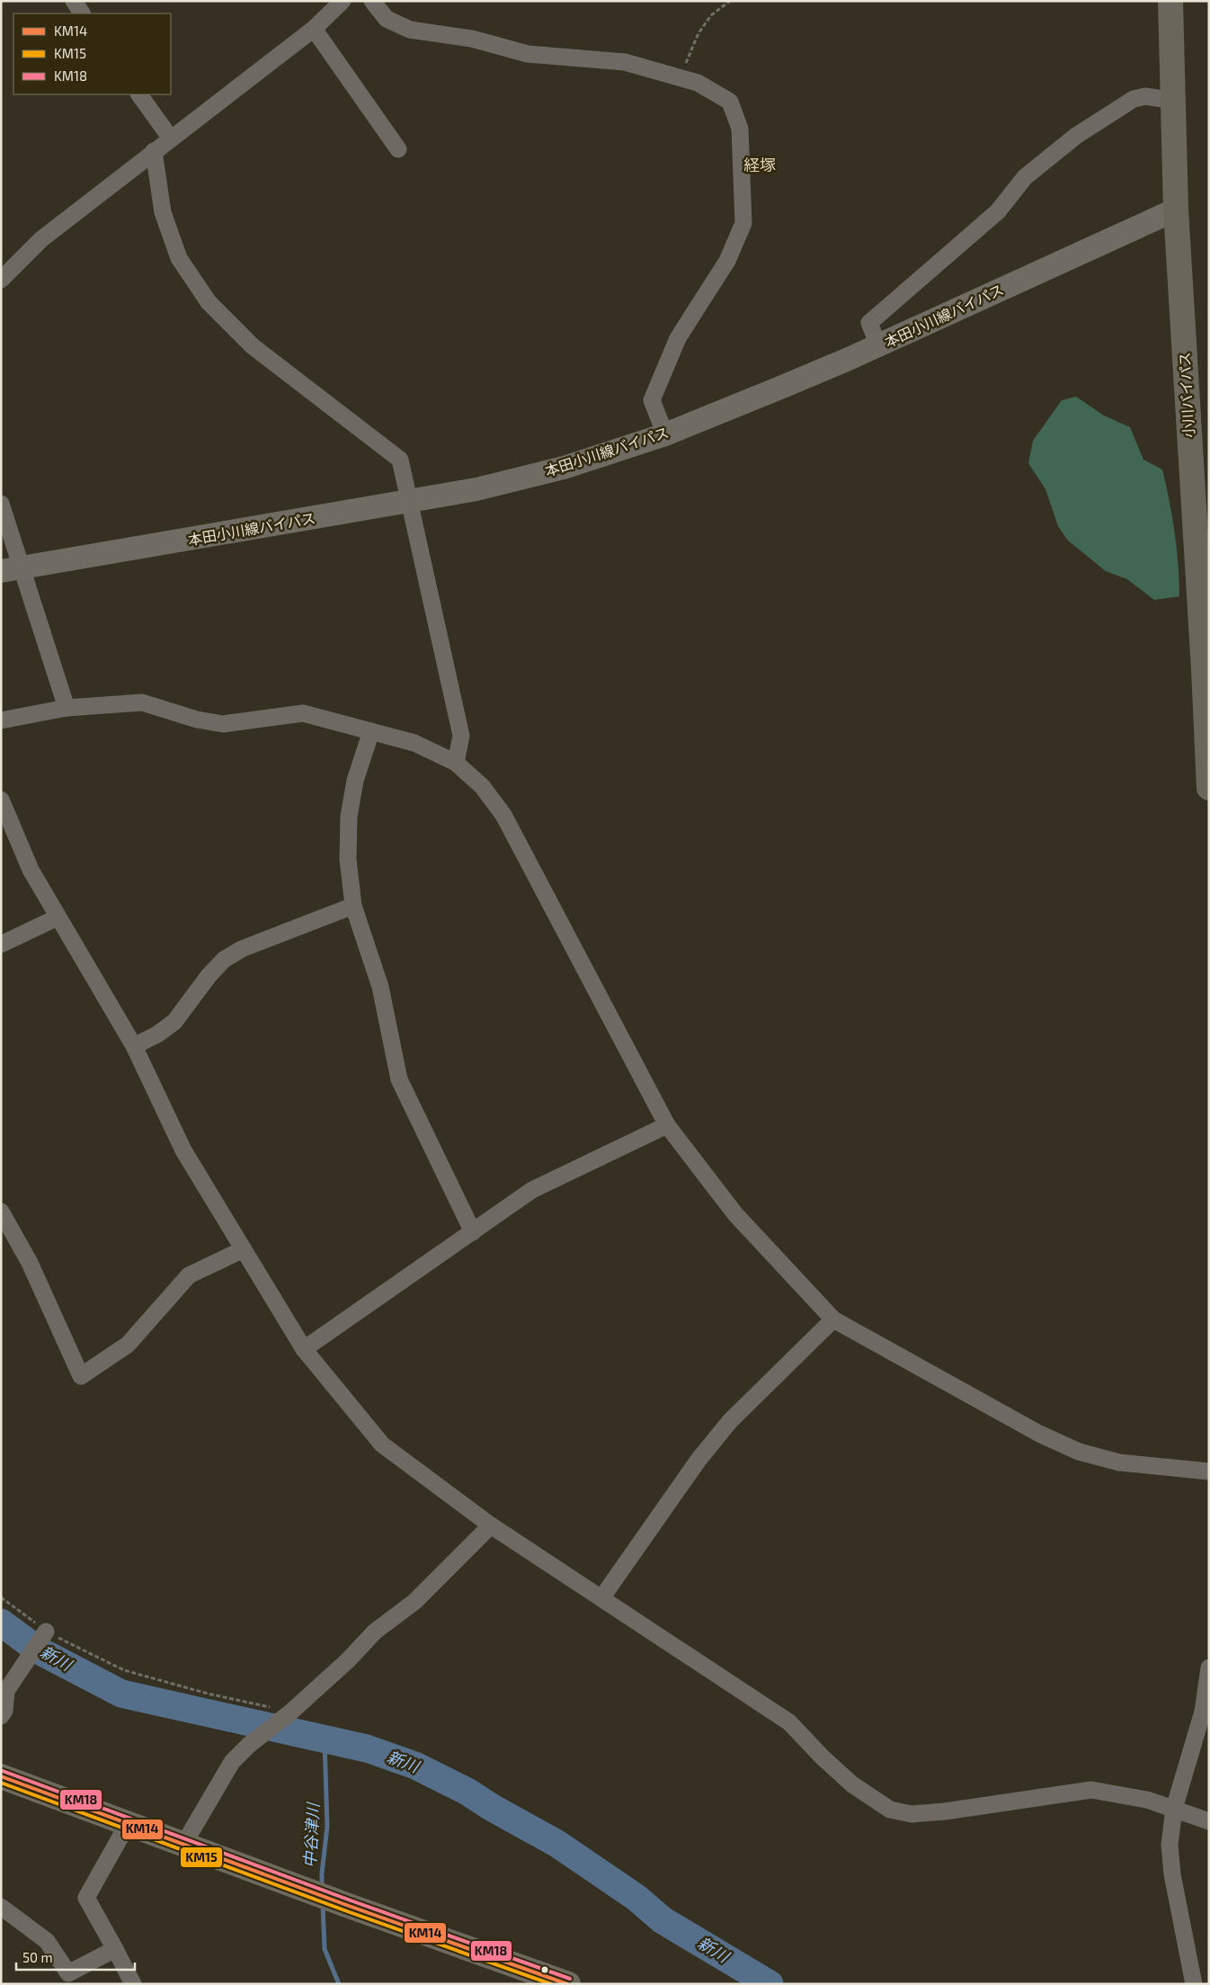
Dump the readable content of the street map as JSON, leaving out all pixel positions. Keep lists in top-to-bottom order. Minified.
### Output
{"streets":{"highway":["小川バイパス"],"main road":["本田小川線バイパス"]},"crossings":[["本田小川線バイパス","小川バイパス"]],"districts":["経塚"],"water":["新川","中谷津川"],"lines":["transit line KM18","transit line KM14","transit line KM15"],"legend":["KM14","KM15","KM18"],"scale_bar":"50 m"}
